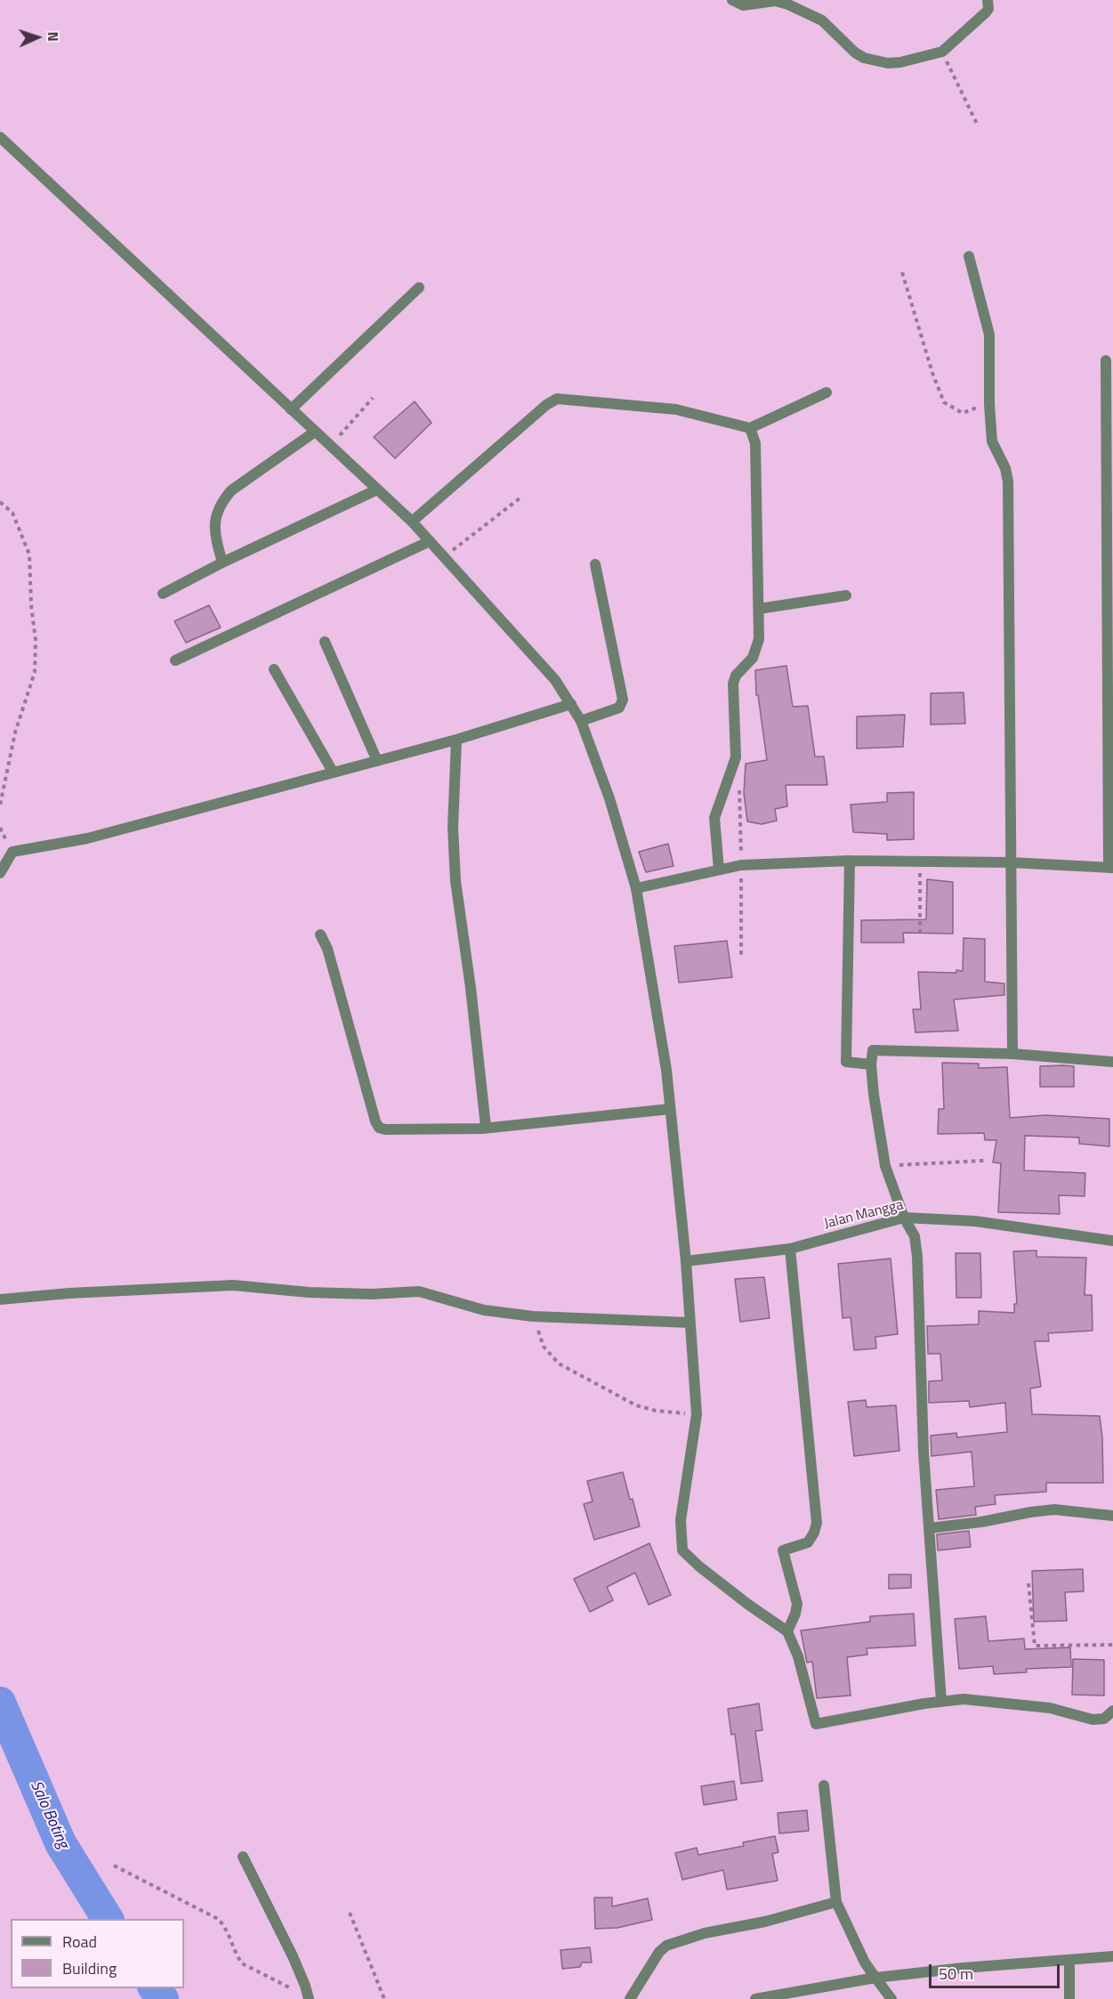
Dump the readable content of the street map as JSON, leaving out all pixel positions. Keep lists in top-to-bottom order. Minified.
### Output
{"streets":{"street":["Jalan Mangga"]},"water":["Salo Boting"],"legend":["Road","Building"],"scale_bar":"50 m","north":"right"}
